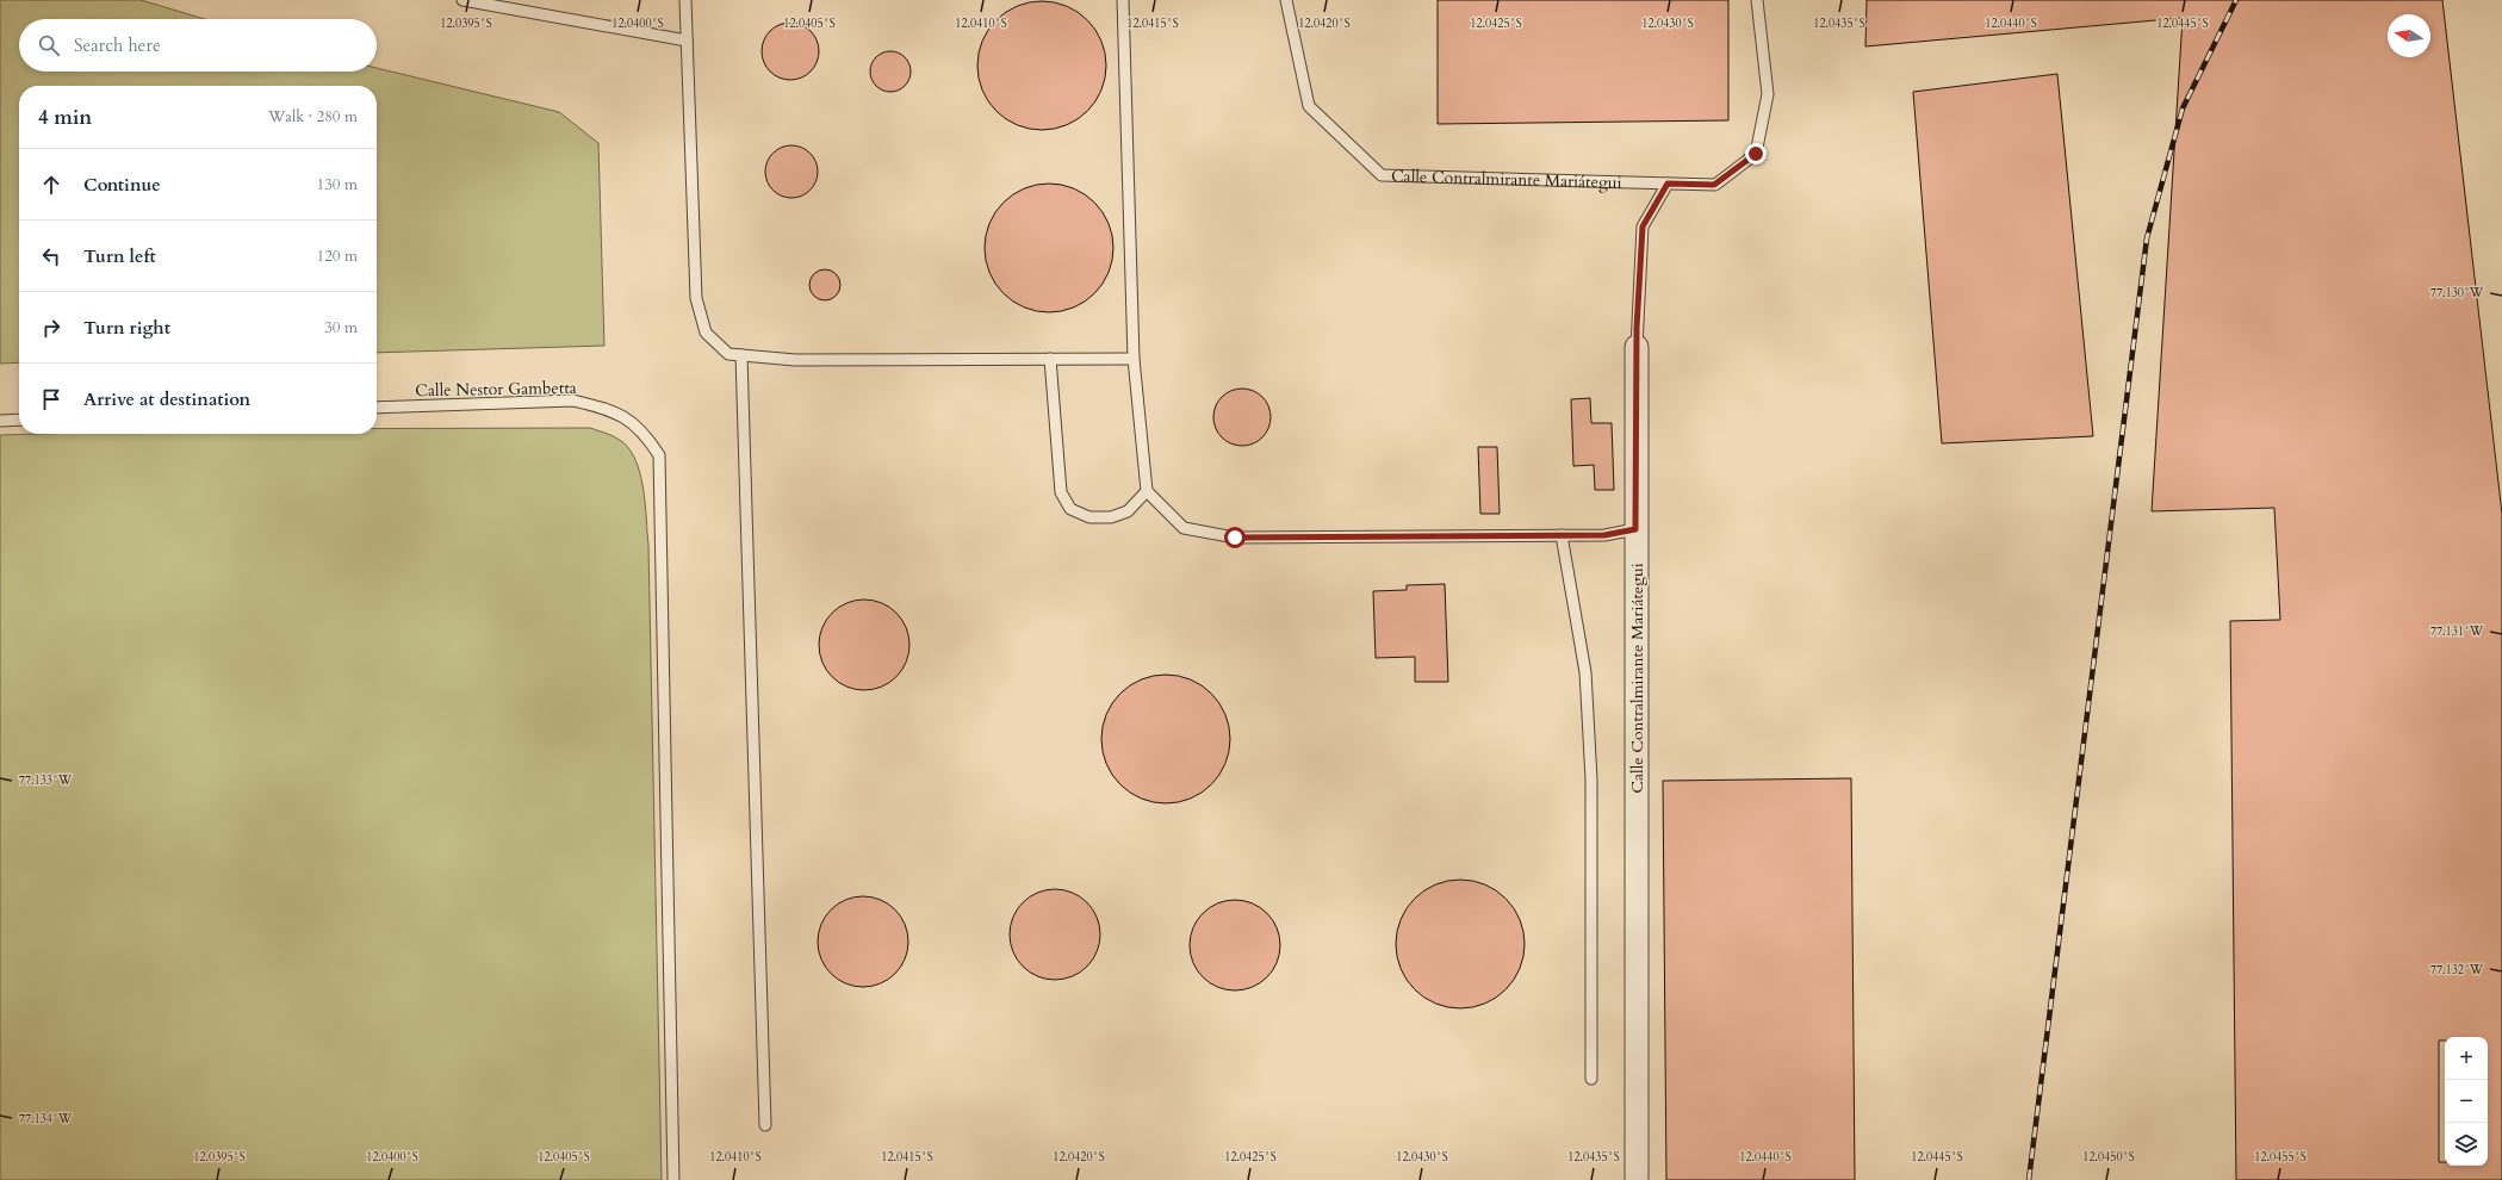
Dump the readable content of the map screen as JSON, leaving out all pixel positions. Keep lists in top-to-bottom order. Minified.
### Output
{"streets":{"street":["Calle Contralmirante Mariátegui"],"lane":["Calle Nestor Gambetta"]},"north":"left","page":{"search":"Search here","heading":["4 min","Walk · 280 m"],"list":[["Continue","130 m"],["Turn left","120 m"],["Turn right","30 m"],"Arrive at destination"],"map_buttons":["+","−"]},"coordinates":["12.0395°S","12.0400°S","12.0405°S","12.0410°S","12.0415°S","12.0420°S","12.0425°S","12.0430°S","12.0435°S","12.0440°S","12.0445°S","77.130°W","77.131°W","77.133°W","77.132°W","77.134°W","12.0450°S","12.0455°S"]}
